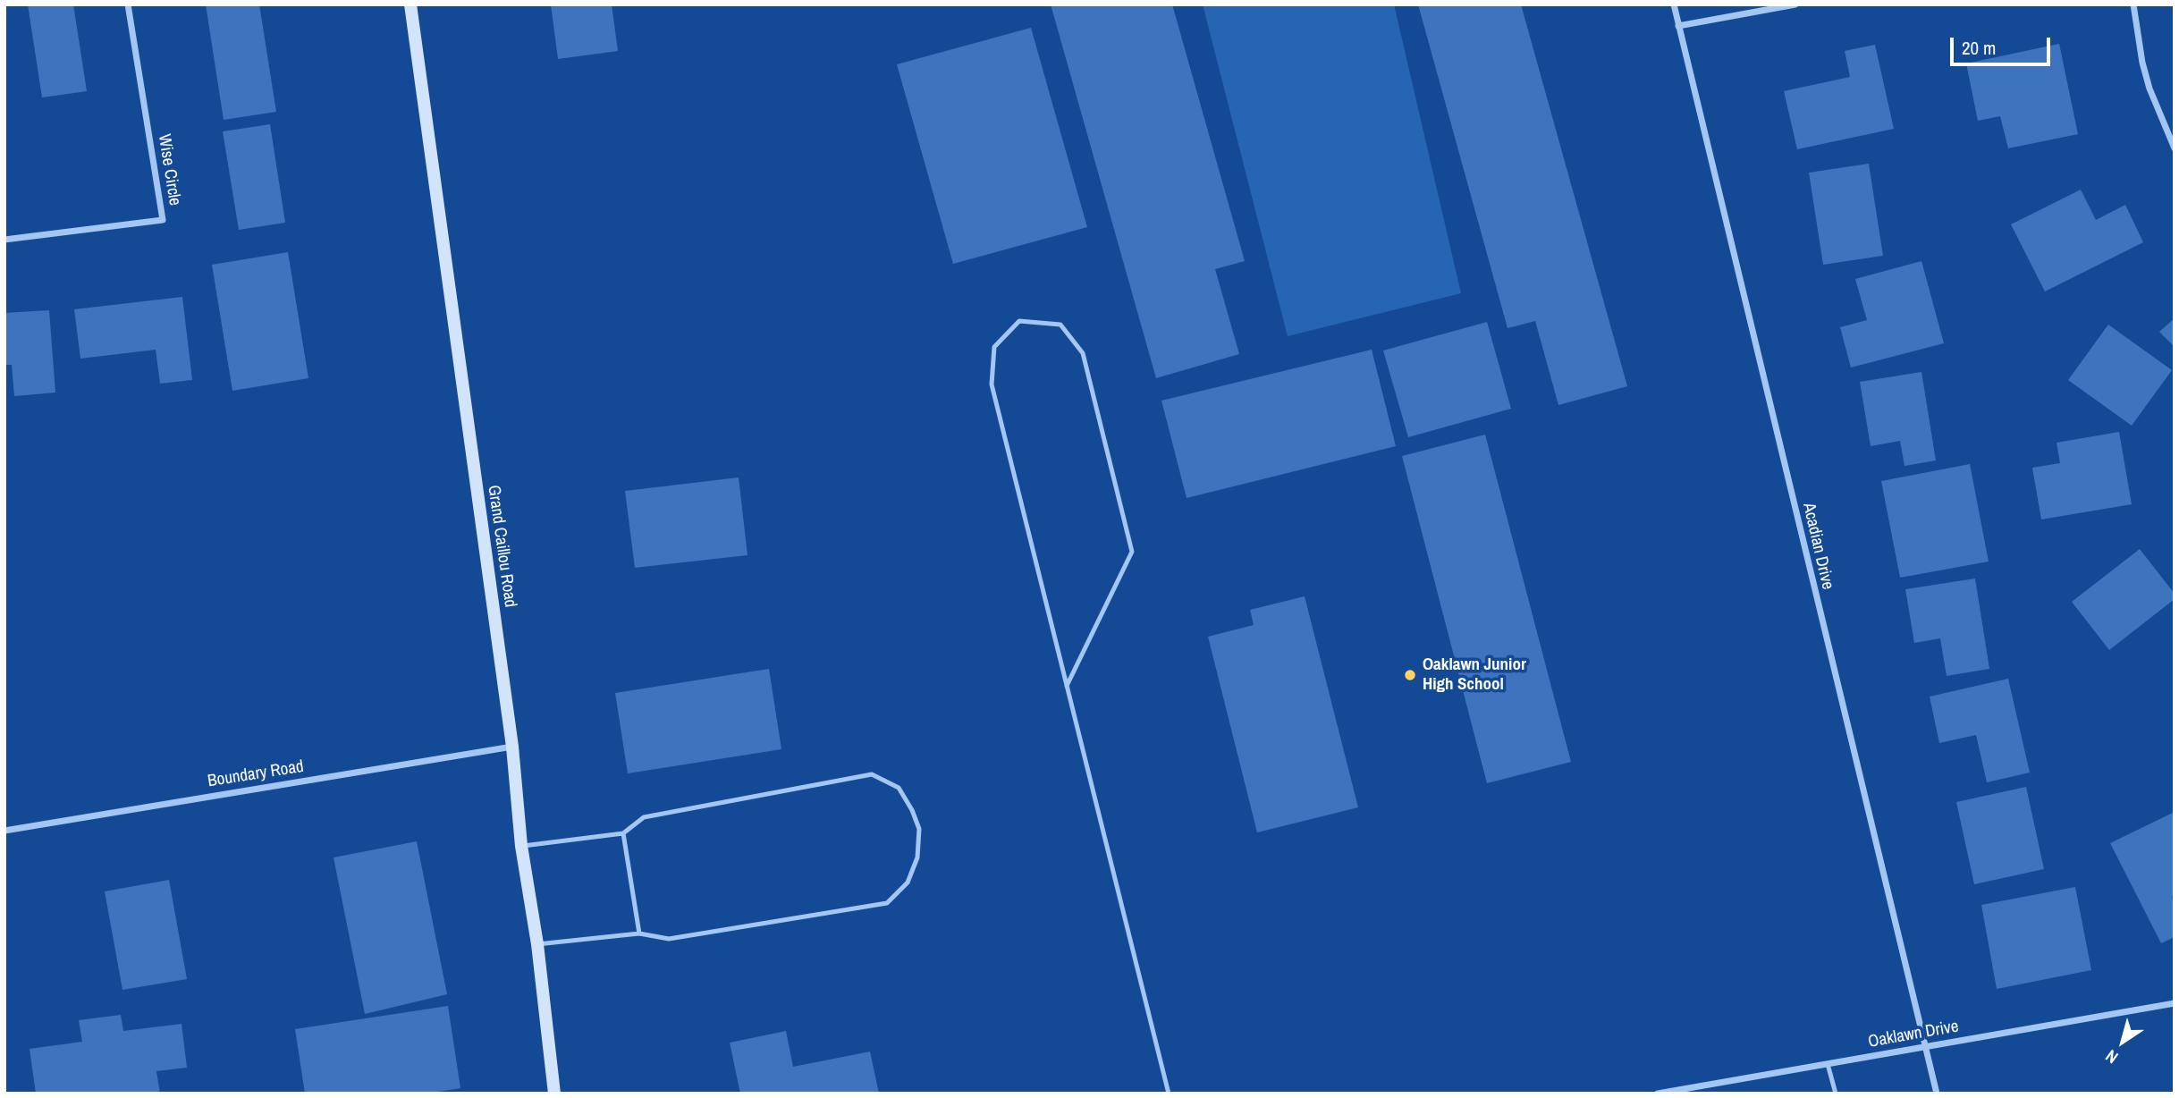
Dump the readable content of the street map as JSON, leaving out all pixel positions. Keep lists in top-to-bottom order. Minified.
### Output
{"streets":{"main road":["Grand Caillou Road"],"street":["Wise Circle","Acadian Drive","Boundary Road","Oaklawn Drive"]},"crossings":[["Grand Caillou Road","Boundary Road"],["Acadian Drive","Oaklawn Drive"]],"places":["Oaklawn Junior High School"],"scale_bar":"20 m","north":"bottom left"}
